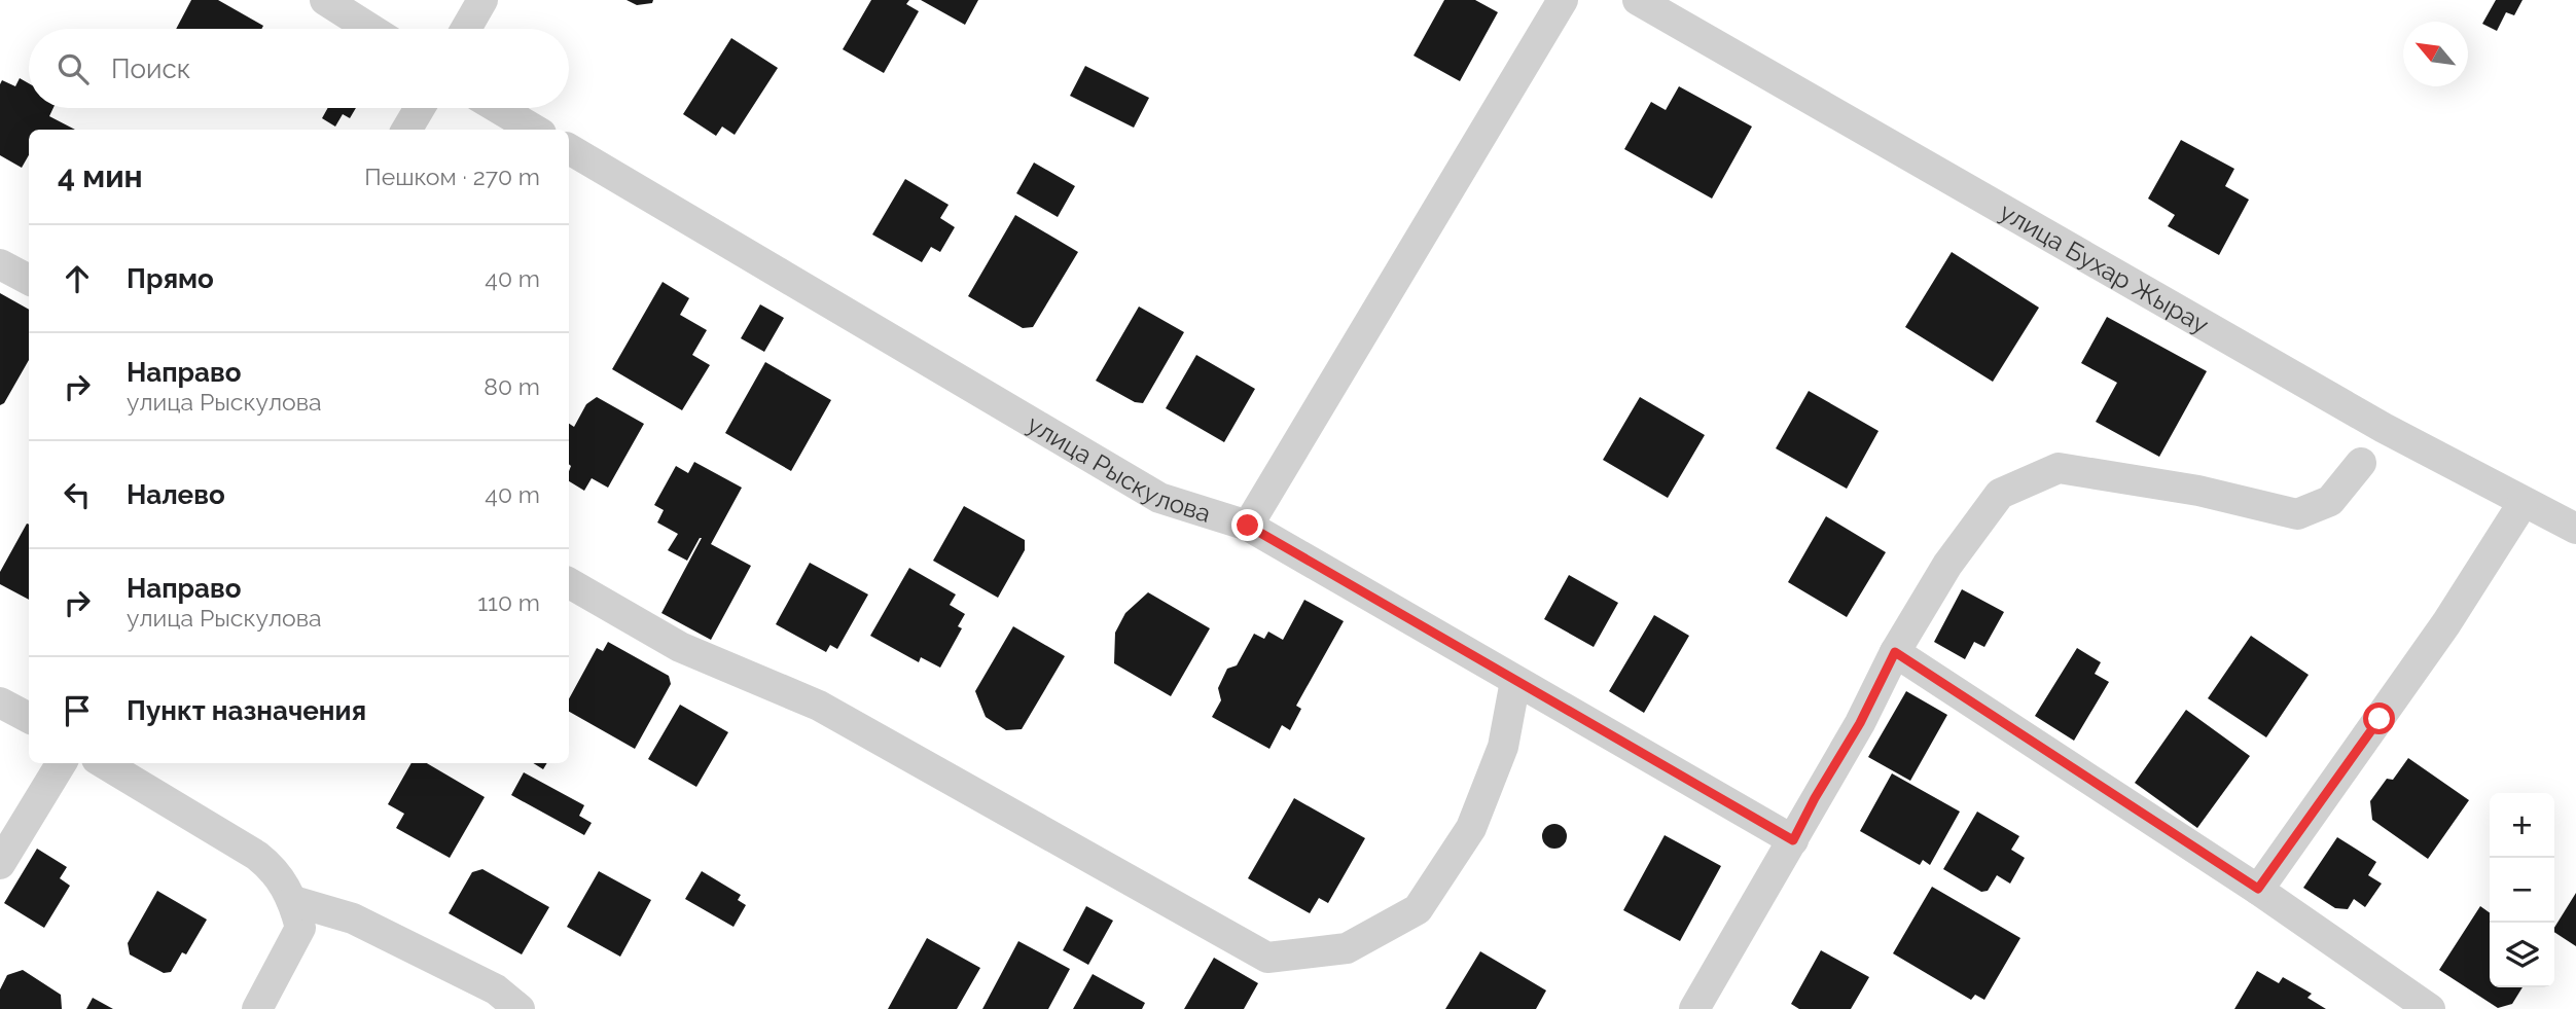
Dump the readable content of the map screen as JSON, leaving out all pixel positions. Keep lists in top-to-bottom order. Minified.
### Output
{"streets":{"street":["улица Бухар Жырау","улица Рыскулова"]},"north":"top left","page":{"search":"Поиск","heading":["4 мин","Пешком · 270 m"],"list":[["Прямо","40 m"],["Направо","улица Рыскулова","80 m"],["Налево","40 m"],["Направо","улица Рыскулова","110 m"],"Пункт назначения"],"map_buttons":["+","−"]}}
